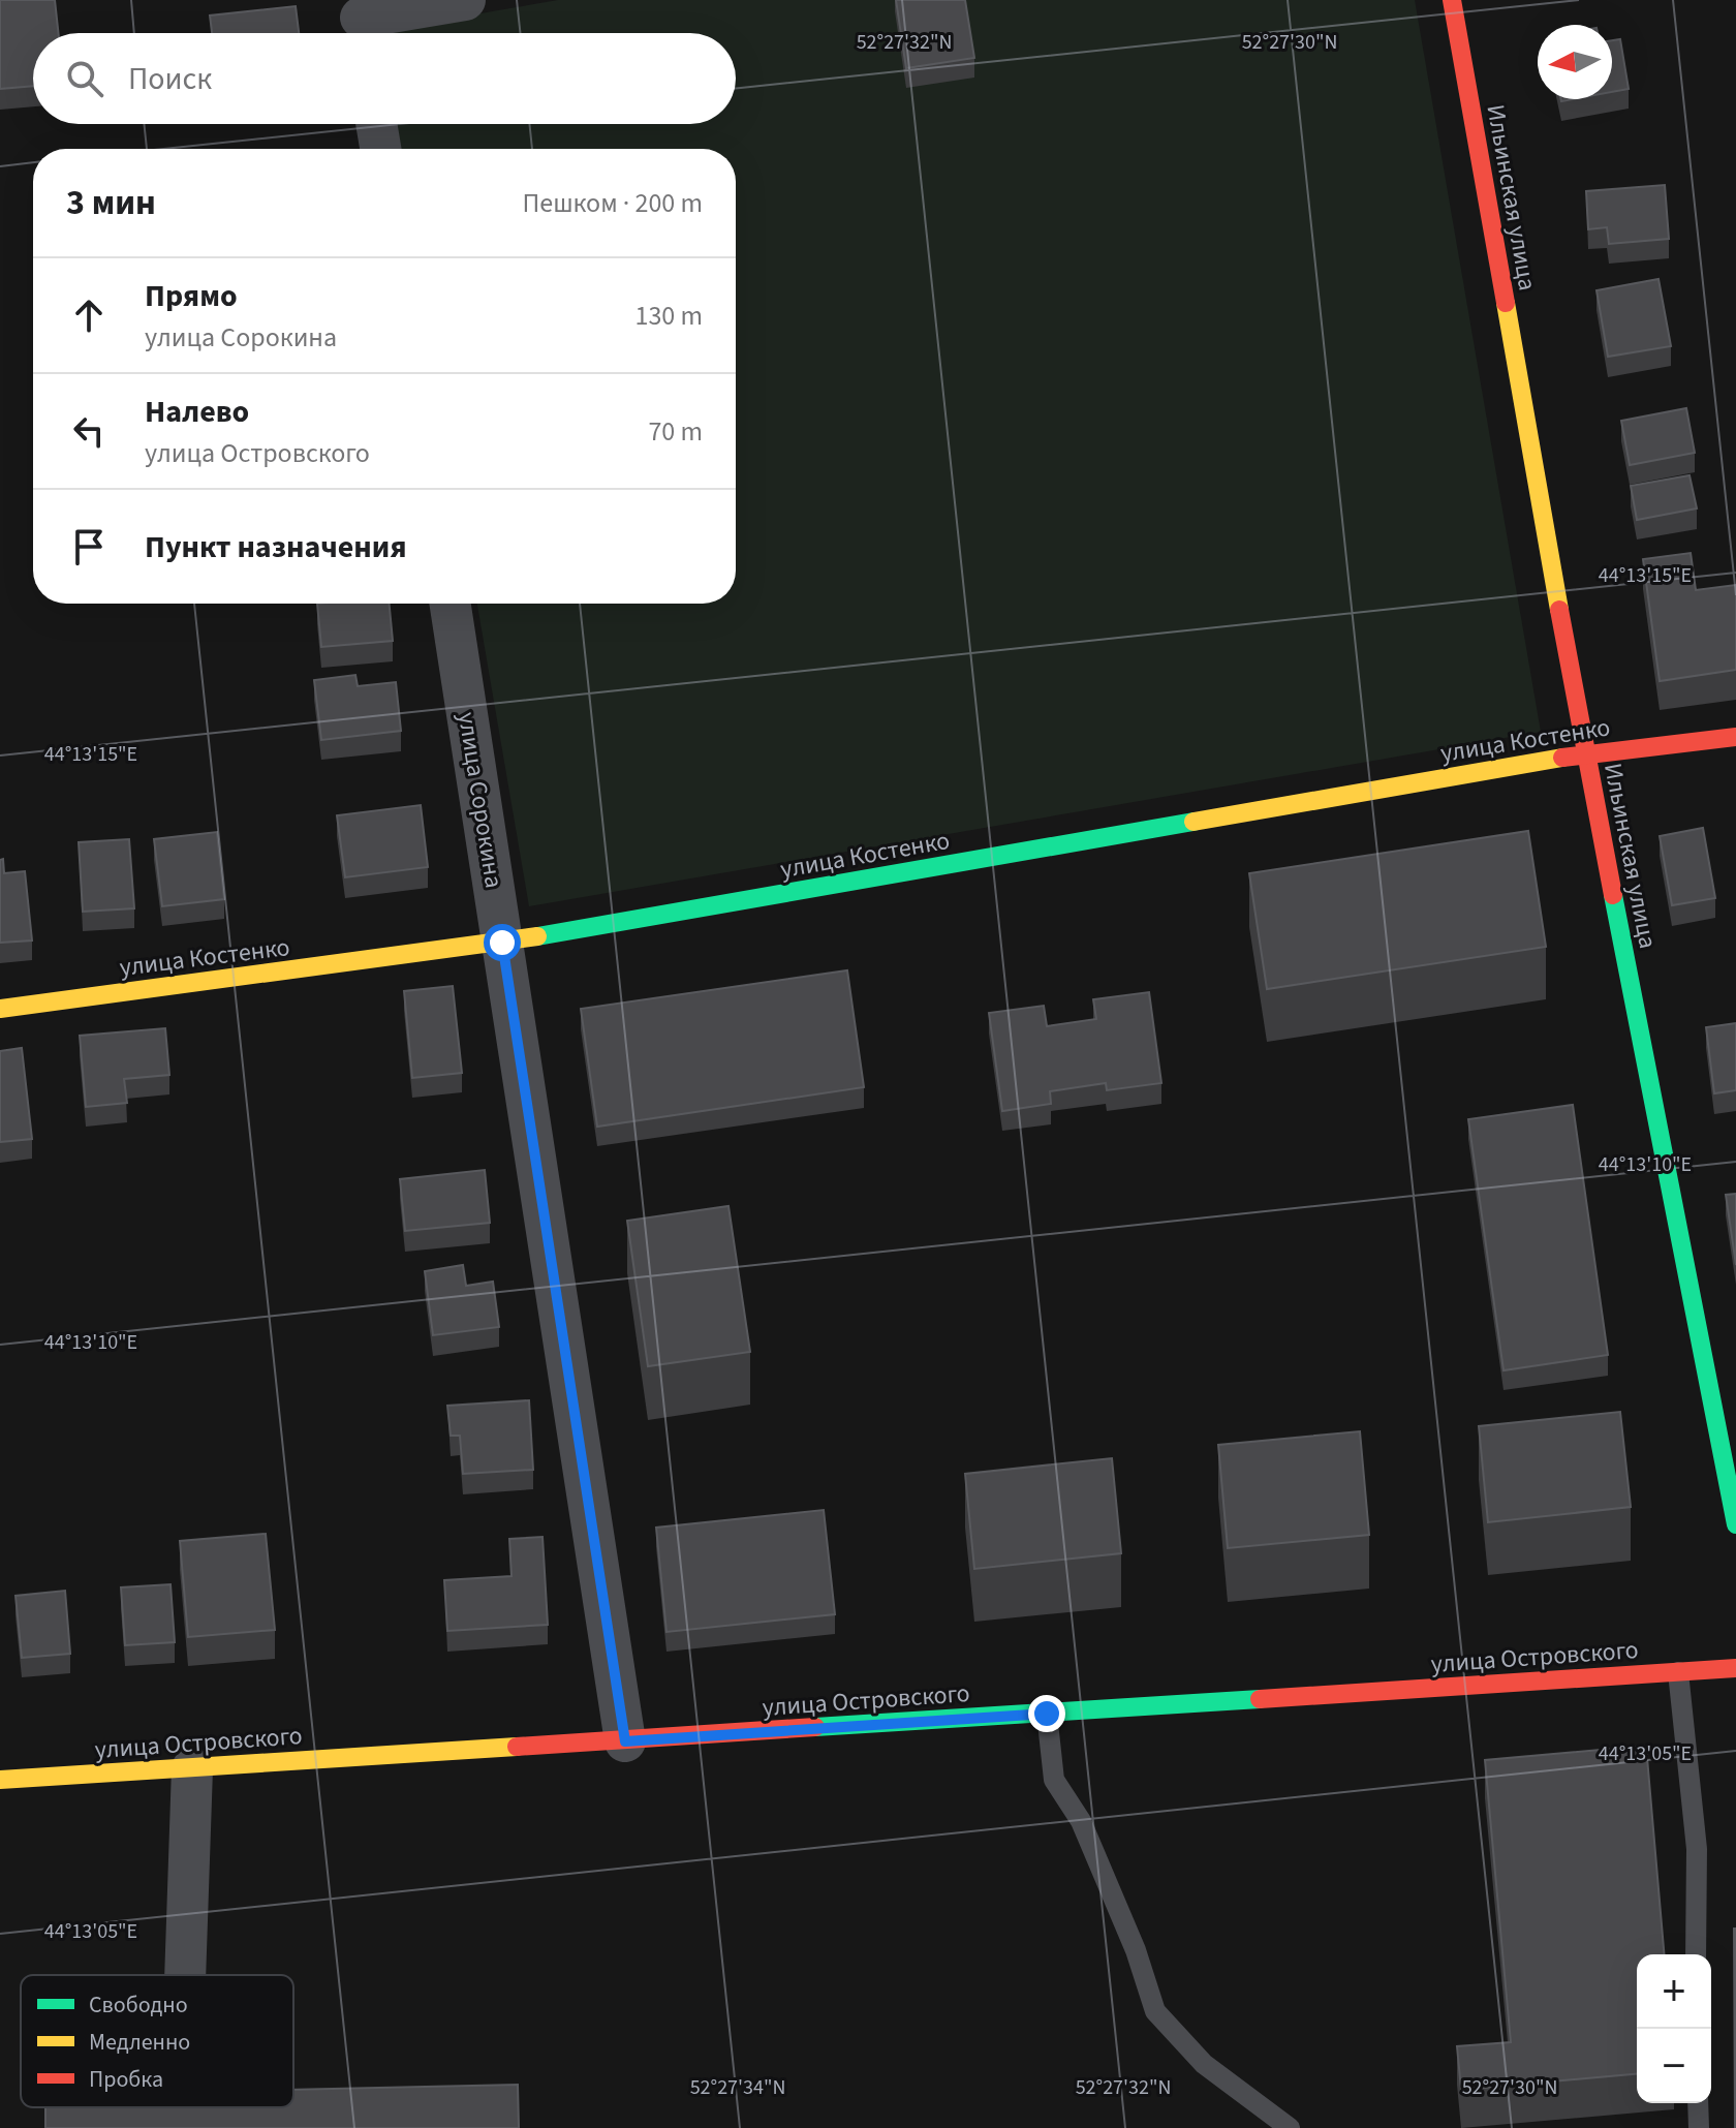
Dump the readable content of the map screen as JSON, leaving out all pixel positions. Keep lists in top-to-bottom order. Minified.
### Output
{"streets":{"street":["Ильинская улица","улица Костенко","улица Сорокина","улица Островского"]},"crossings":[["Ильинская улица","улица Костенко"],["улица Костенко","улица Сорокина"],["улица Сорокина","улица Островского"]],"legend":["Свободно","Медленно","Пробка"],"north":"left","page":{"search":"Поиск","heading":["3 мин","Пешком · 200 m"],"list":[["Прямо","улица Сорокина","130 m"],["Налево","улица Островского","70 m"],"Пункт назначения"],"map_buttons":["+","−"]},"coordinates":["52°27'32\"N","52°27'30\"N","44°13'15\"E","44°13'10\"E","44°13'05\"E","52°27'34\"N"]}
